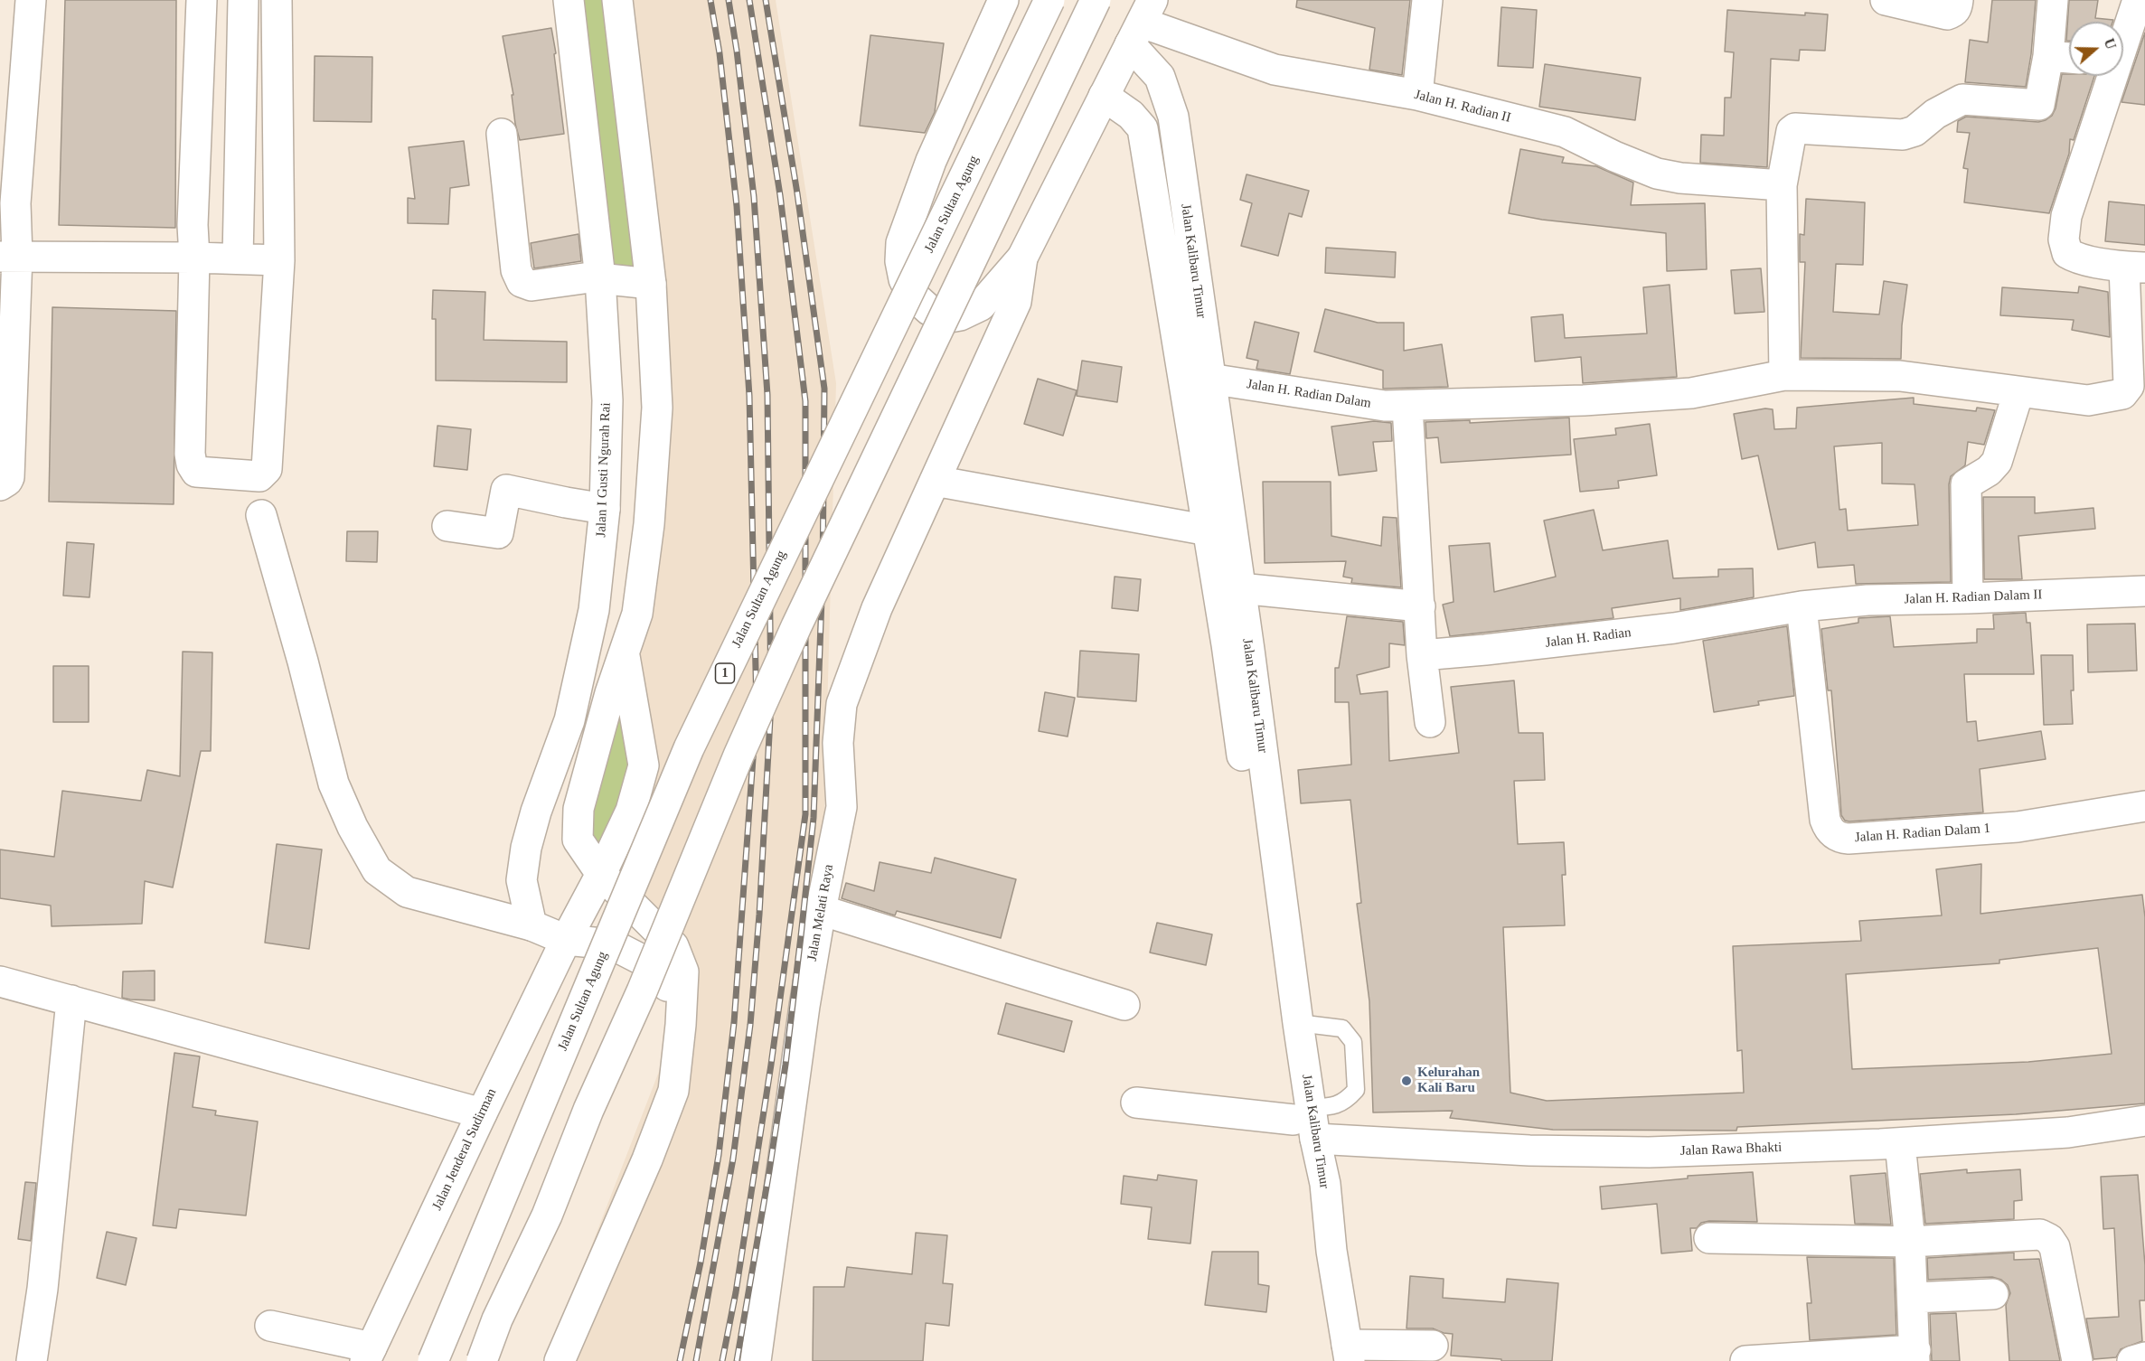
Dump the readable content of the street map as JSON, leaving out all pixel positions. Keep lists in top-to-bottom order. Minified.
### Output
{"streets":{"main road":["Jalan H. Radian II","Jalan Sultan Agung","Jalan Kalibaru Timur","Jalan H. Radian Dalam","Jalan I Gusti Ngurah Rai","Jalan H. Radian Dalam II","Jalan H. Radian","1","Jalan H. Radian Dalam 1","Jalan Melati Raya","Jalan Jenderal Sudirman","Jalan Rawa Bhakti"]},"crossings":[["Jalan H. Radian II","Jalan Kalibaru Timur"],["Jalan Kalibaru Timur","Jalan H. Radian Dalam"],["Jalan Kalibaru Timur","Jalan Rawa Bhakti"],["Jalan I Gusti Ngurah Rai","Jalan Jenderal Sudirman"],["Jalan H. Radian Dalam II","Jalan H. Radian"],["Jalan H. Radian Dalam II","Jalan H. Radian Dalam 1"],["Jalan H. Radian","Jalan H. Radian Dalam 1"]],"places":["Kelurahan Kali Baru"],"north":"right"}
